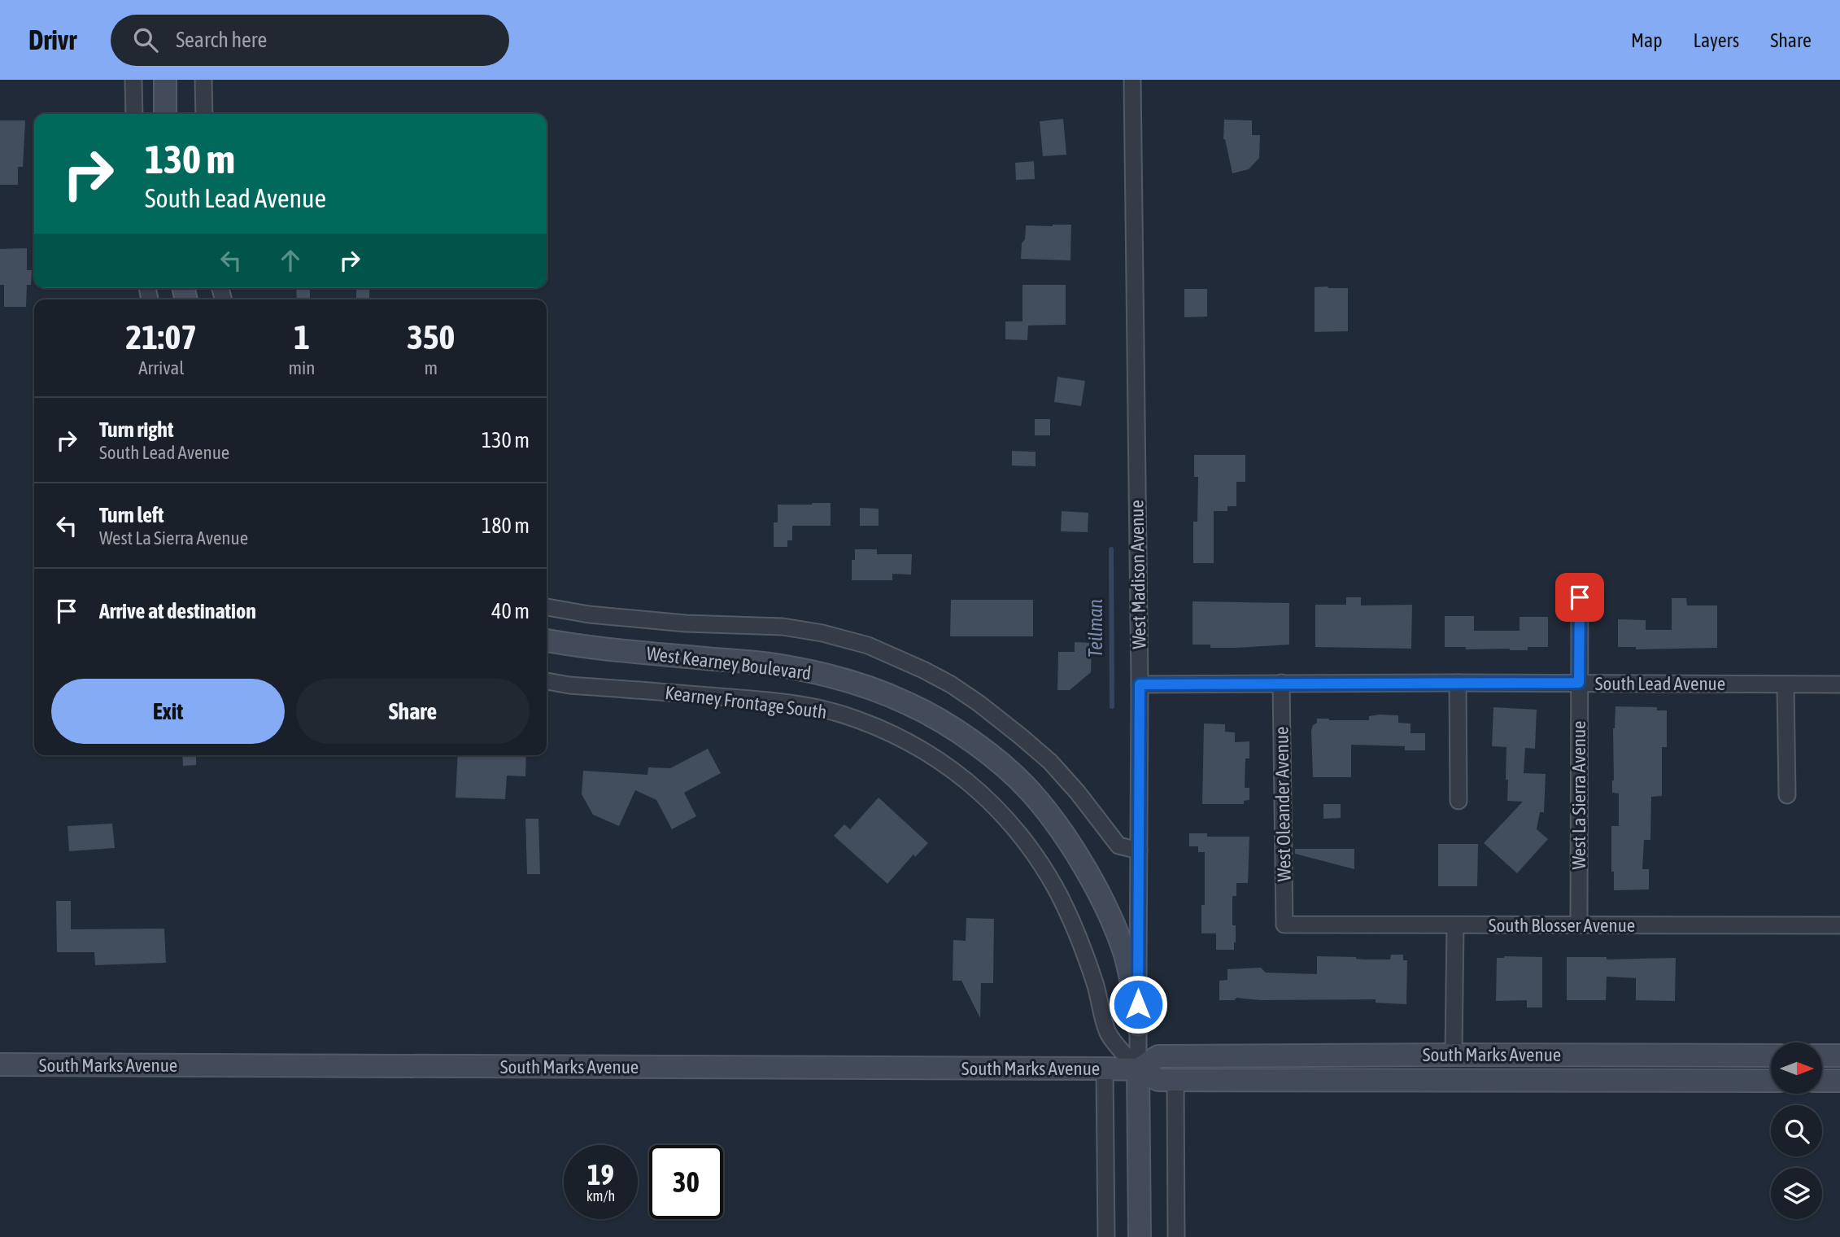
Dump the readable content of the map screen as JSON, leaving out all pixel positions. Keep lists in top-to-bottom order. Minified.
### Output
{"streets":{"main road":["West Kearney Boulevard","South Marks Avenue"],"street":["West Madison Avenue","South Lead Avenue","Kearney Frontage South","West La Sierra Avenue","West Oleander Avenue","South Blosser Avenue"]},"crossings":[["West Madison Avenue","West Kearney Boulevard"],["West Madison Avenue","South Lead Avenue"],["West Madison Avenue","Kearney Frontage South"],["West Madison Avenue","South Marks Avenue"],["South Lead Avenue","West La Sierra Avenue"],["South Lead Avenue","West Oleander Avenue"],["Kearney Frontage South","South Marks Avenue"],["West La Sierra Avenue","South Blosser Avenue"],["West Oleander Avenue","South Blosser Avenue"]],"water":["Teilman"],"north":"right","page":{"header":"Drivr","search":"Search here","nav":["Map","Layers","Share"],"turn":["130 m","South Lead Avenue"],"eta":["21:07","Arrival","1","min","350","m"],"list":[{"name":"Turn right","note":"South Lead Avenue","value":"130 m"},{"name":"Turn left","note":"West La Sierra Avenue","value":"180 m"},{"name":"Arrive at destination","value":"40 m"}],"buttons":["Exit","Share"],"speed":"19 km/h","limit":"30"}}
